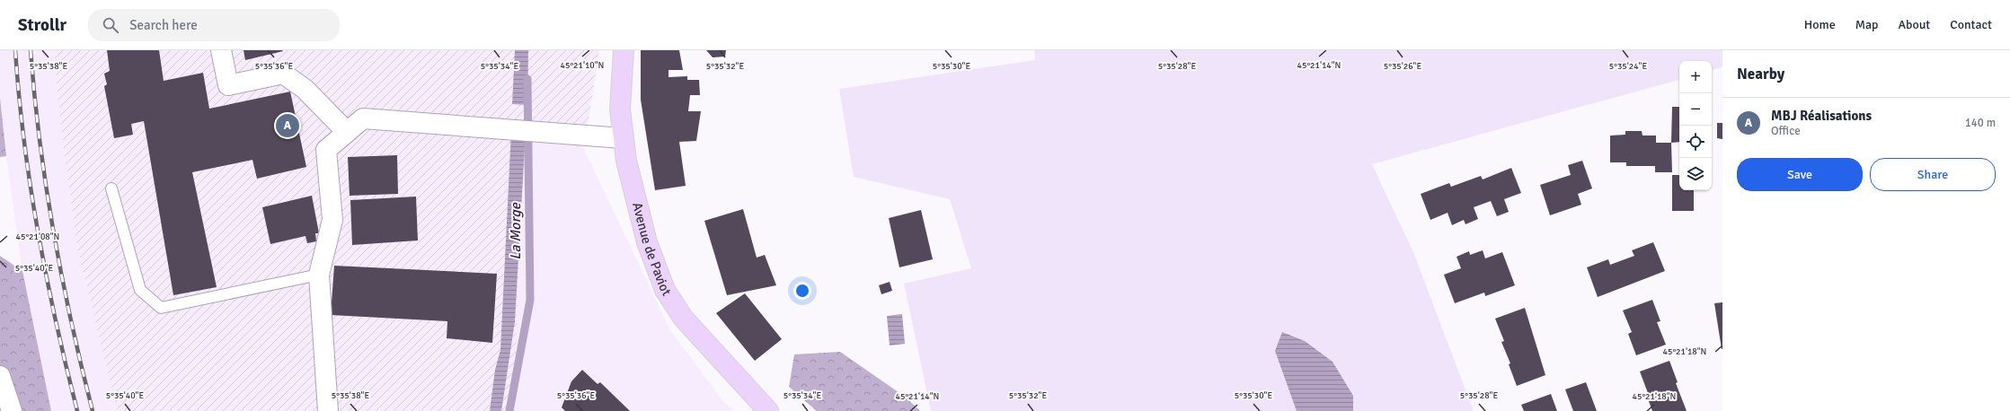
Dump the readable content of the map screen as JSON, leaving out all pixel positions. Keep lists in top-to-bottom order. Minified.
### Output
{"streets":{"main road":["Avenue de Paviot"]},"water":["La Morge"],"page":{"header":"Strollr","search":"Search here","nav":["Home","Map","About","Contact"],"heading":"Nearby","map_buttons":["+","−"],"list":[{"mark":"A","name":"MBJ Réalisations","note":"Office","value":"140 m"}],"pins":"A","buttons":["Save","Share"]},"coordinates":["45°21'10\"N","45°21'14\"N","5°35'24\"E","5°35'38\"E","5°35'34\"E","5°35'36\"E","5°35'32\"E","5°35'30\"E","5°35'28\"E","5°35'26\"E","45°21'08\"N","5°35'40\"E","45°21'18\"N"]}
